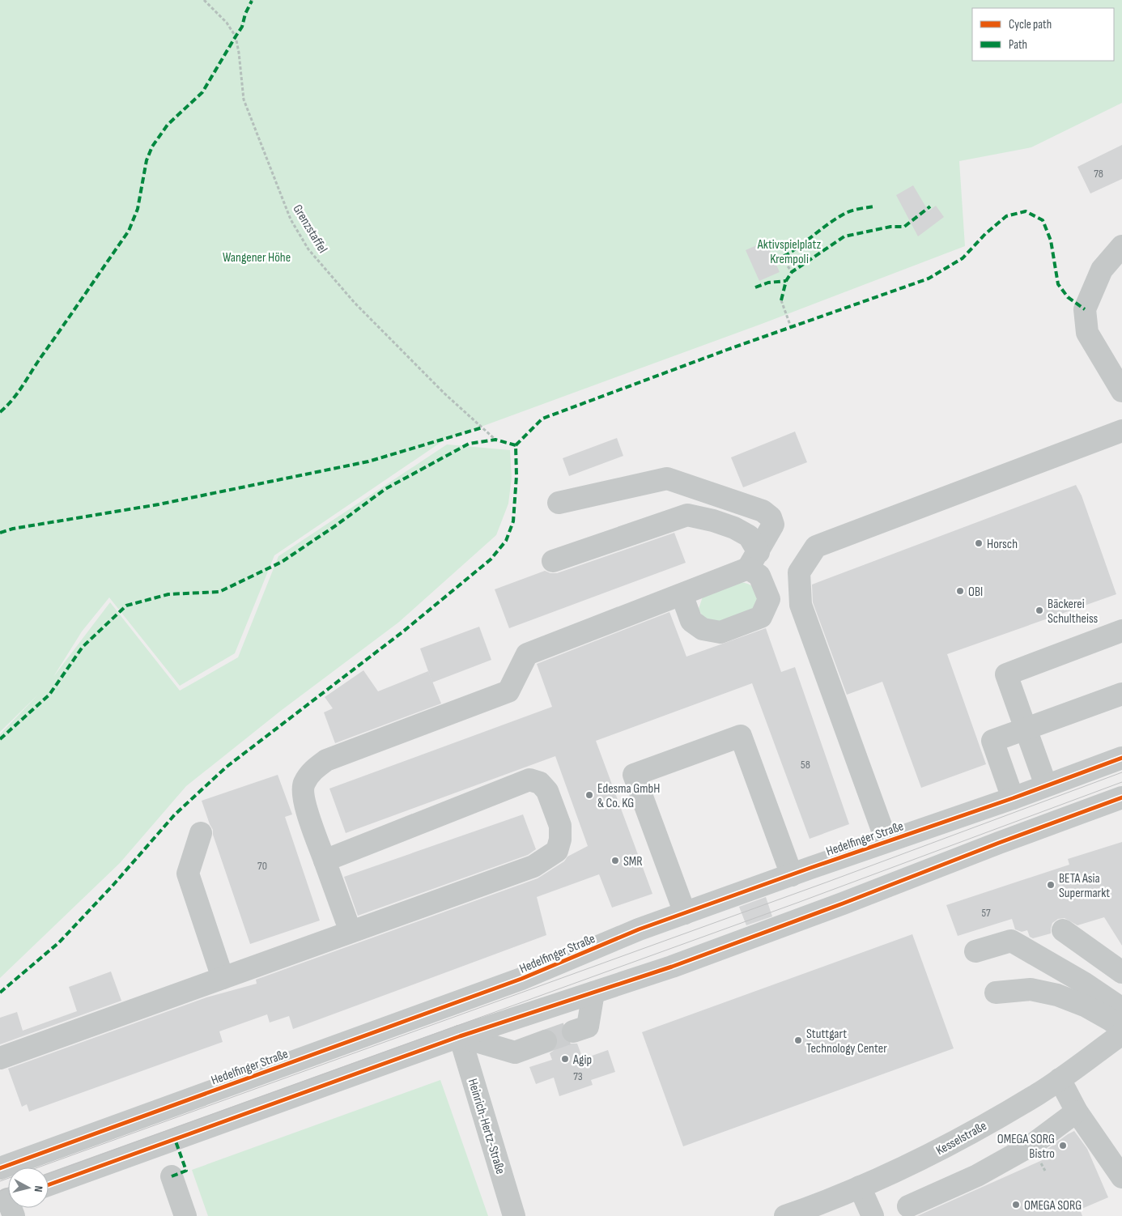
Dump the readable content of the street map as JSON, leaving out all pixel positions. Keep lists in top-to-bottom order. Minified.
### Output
{"streets":{"street":["Hedelfinger Straße","Heinrich-Hertz-Straße","Kesselstraße"],"path":["Grenzstaffel"]},"parks":["Aktivspielplatz Krempoli","Wangener Höhe"],"places":["Horsch","OBI","Bäckerei Schultheiss","Edesma GmbH & Co. KG","SMR","BETA Asia Supermarkt","Stuttgart Technology Center","Agip","OMEGA SORG Bistro","OMEGA SORG"],"house_numbers":["78","58","70","57","73"],"legend":["Cycle path","Path"],"north":"right"}
